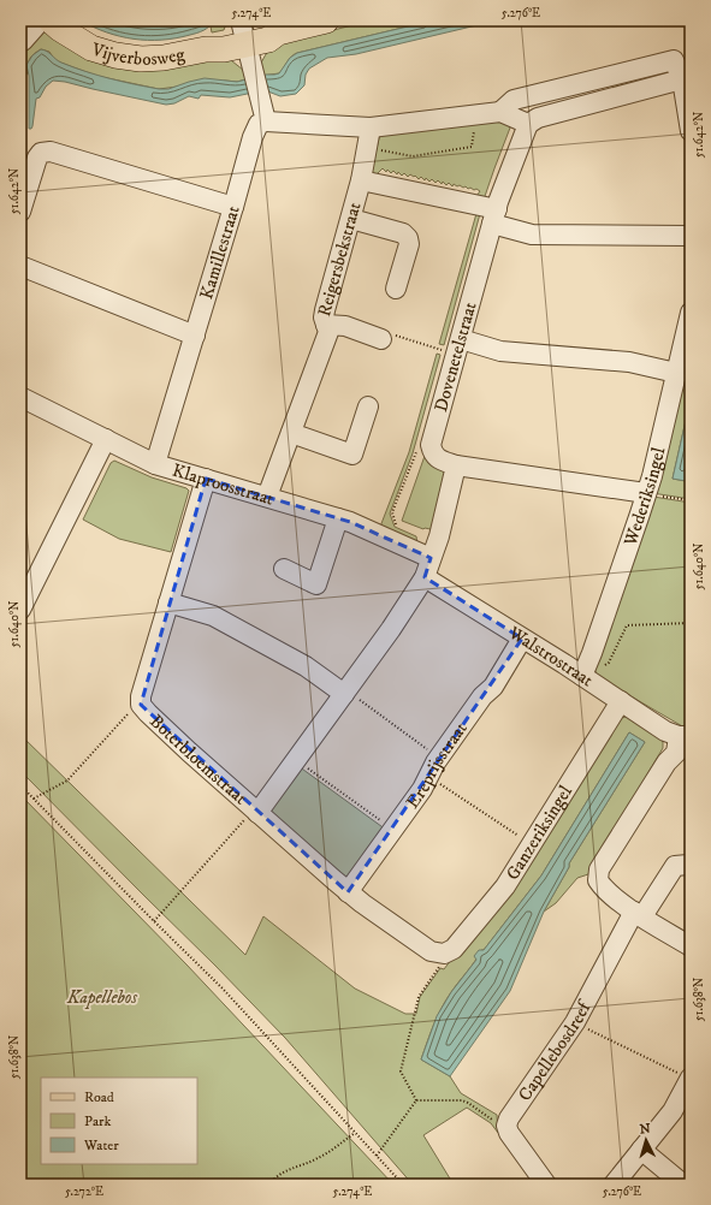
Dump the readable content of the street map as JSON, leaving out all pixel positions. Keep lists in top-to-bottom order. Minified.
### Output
{"streets":{"main road":["Vijverbosweg"],"street":["Kamillestraat","Reigersbekstraat","Dovenetelstraat","Klaproosstraat","Wederiksingel","Walstrostraat","Boterbloemstraat","Ereprijsstraat","Ganzeriksingel","Capellebosdreef"]},"crossings":[["Kamillestraat","Klaproosstraat"],["Reigersbekstraat","Klaproosstraat"],["Dovenetelstraat","Wederiksingel"],["Klaproosstraat","Boterbloemstraat"],["Wederiksingel","Walstrostraat"],["Walstrostraat","Ereprijsstraat"],["Walstrostraat","Ganzeriksingel"],["Boterbloemstraat","Ereprijsstraat"],["Boterbloemstraat","Ganzeriksingel"]],"parks":["Kapellebos"],"legend":["Road","Park","Water"],"north":"top","coordinates":["5.274°E","5.276°E","51.642°N","51.640°N","51.638°N","5.272°E"]}
